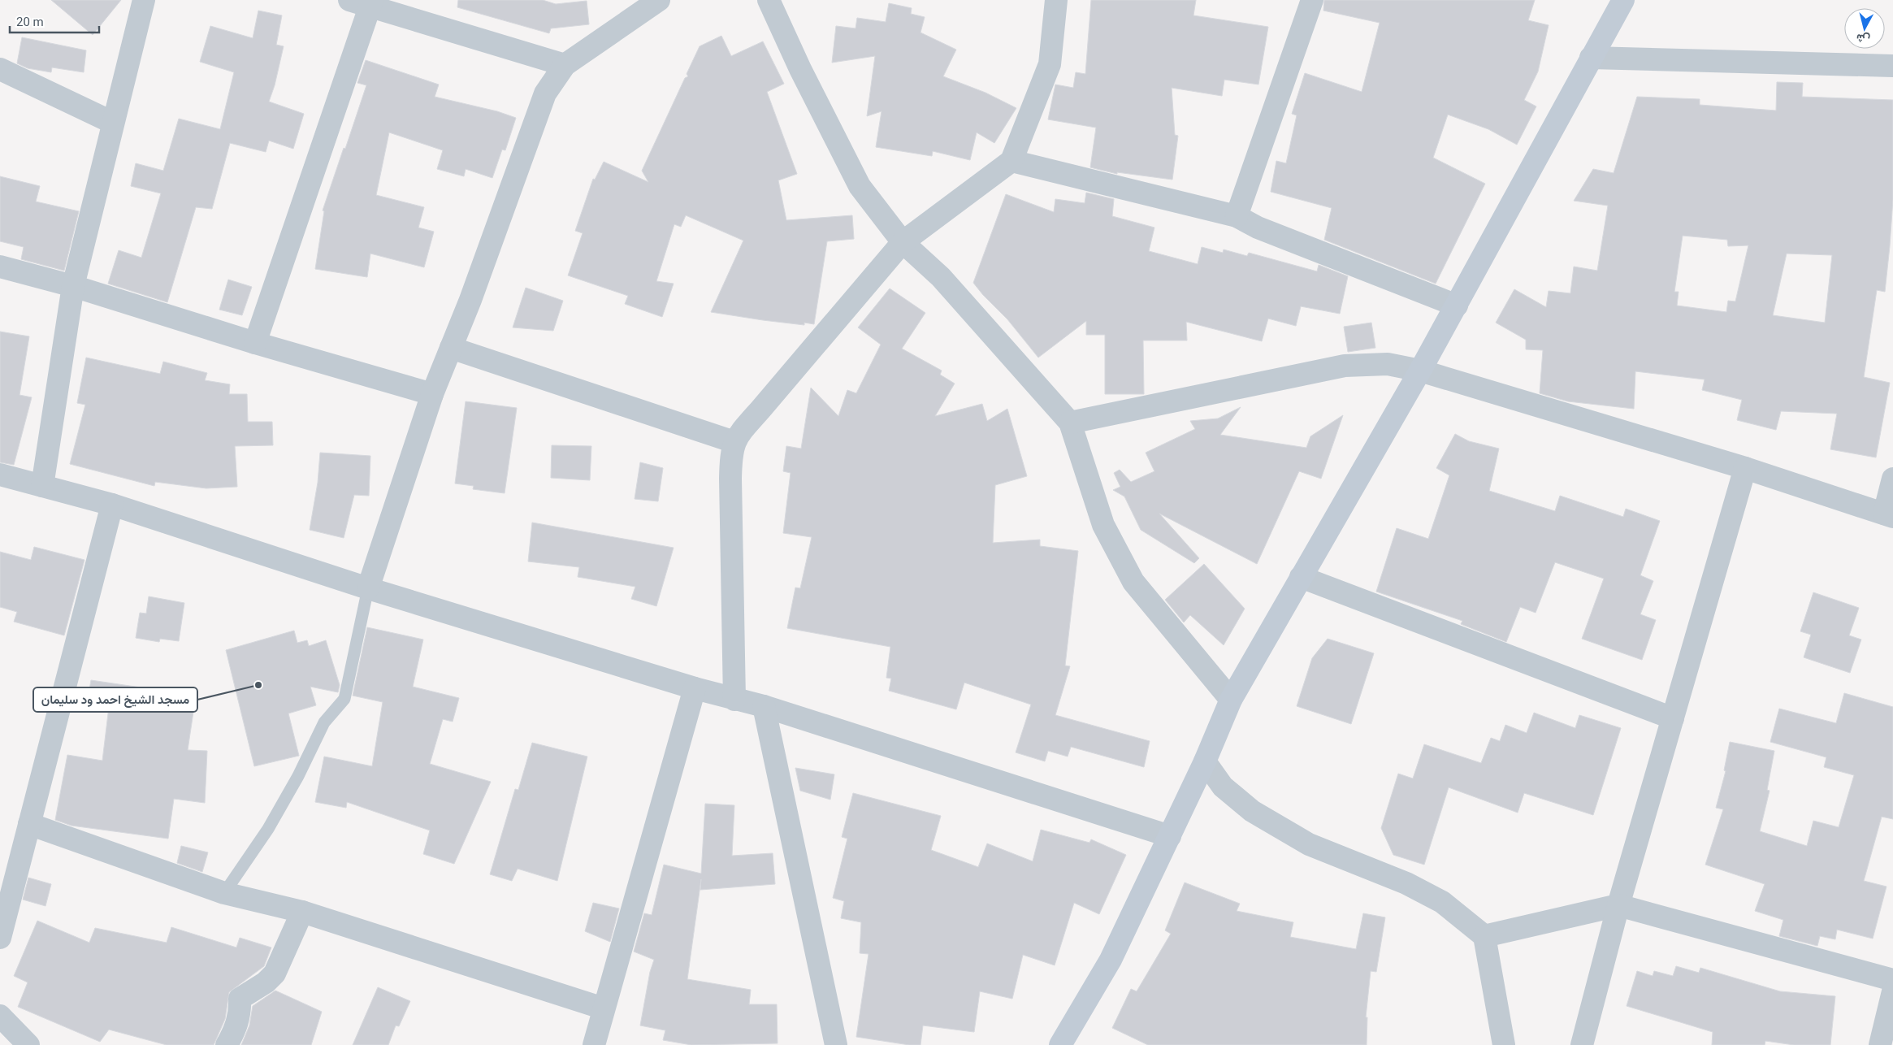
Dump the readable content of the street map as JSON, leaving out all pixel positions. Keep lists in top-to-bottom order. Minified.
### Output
{"places":["مسجد الشيخ احمد ود سليمان"],"scale_bar":"20 m","north":"bottom"}
